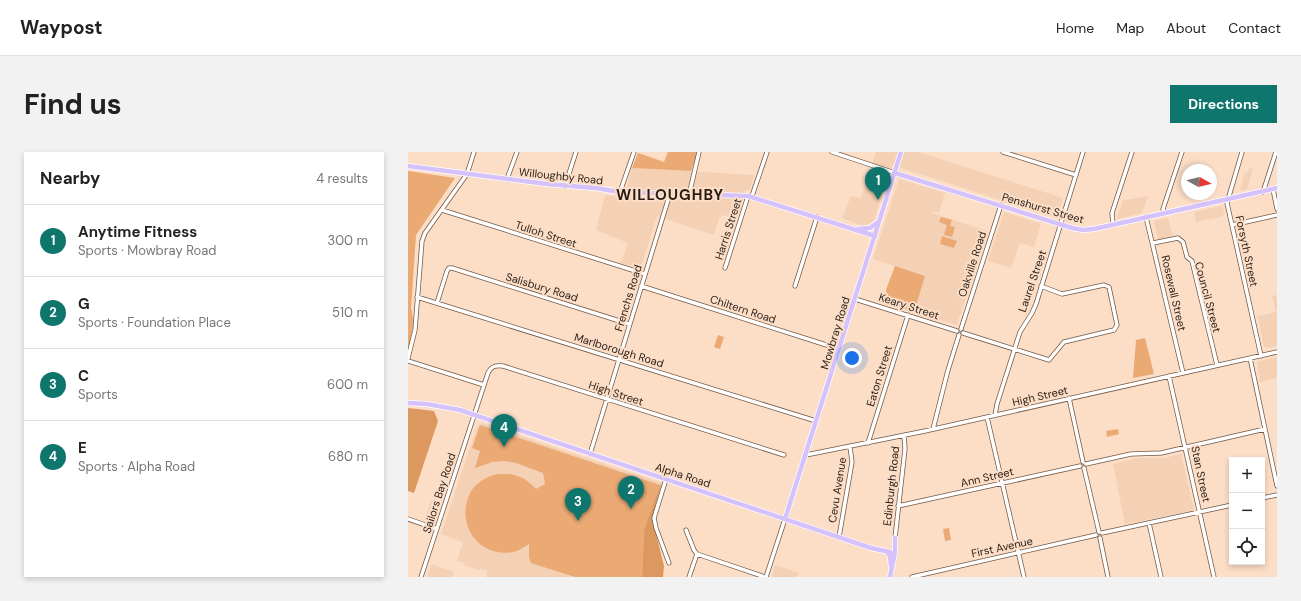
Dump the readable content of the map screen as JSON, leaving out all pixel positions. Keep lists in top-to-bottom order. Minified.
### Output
{"streets":{"main road":["Willoughby Road","Penshurst Street","Mowbray Road","Alpha Road"],"street":["Harris Street","Tulloh Street","Forsyth Street","Oakville Road","Laurel Street","Salisbury Road","Rosewall Street","Council Street","Frenchs Road","Keary Street","Chiltern Road","Marlborough Road","Eaton Street","High Street","Stan Street","Ann Street","Edinburgh Road","Cevu Avenue","Sailors Bay Road","First Avenue"]},"crossings":[["Willoughby Road","Harris Street"],["Willoughby Road","Frenchs Road"],["Willoughby Road","Mowbray Road"],["Penshurst Street","Forsyth Street"],["Penshurst Street","Oakville Road"],["Penshurst Street","Laurel Street"],["Penshurst Street","Rosewall Street"],["Penshurst Street","Mowbray Road"],["Tulloh Street","Frenchs Road"],["Forsyth Street","High Street"],["Oakville Road","Keary Street"],["Oakville Road","High Street"],["Laurel Street","Keary Street"],["Laurel Street","High Street"],["Salisbury Road","Frenchs Road"],["Salisbury Road","Marlborough Road"],["Rosewall Street","Council Street"],["Rosewall Street","High Street"],["Council Street","High Street"],["Frenchs Road","Chiltern Road"],["Frenchs Road","Marlborough Road"],["Frenchs Road","High Street"],["Frenchs Road","Alpha Road"],["Keary Street","Mowbray Road"],["Keary Street","Eaton Street"],["Chiltern Road","Mowbray Road"],["Mowbray Road","Marlborough Road"],["Mowbray Road","High Street"],["Mowbray Road","Alpha Road"],["Eaton Street","High Street"],["High Street","Stan Street"],["High Street","Alpha Road"],["High Street","Edinburgh Road"],["High Street","Cevu Avenue"],["High Street","Sailors Bay Road"],["Stan Street","Ann Street"],["Alpha Road","Cevu Avenue"],["Alpha Road","Sailors Bay Road"],["Ann Street","Edinburgh Road"]],"districts":["WILLOUGHBY"],"north":"right","page":{"header":"Waypost","nav":["Home","Map","About","Contact"],"buttons":"Directions","title":"Find us","heading":["Nearby","4 results"],"pins":["1","4","2","3"],"list":[{"mark":"1","name":"Anytime Fitness","note":"Sports · Mowbray Road","value":"300 m"},{"mark":"2","name":"G","note":"Sports · Foundation Place","value":"510 m"},{"mark":"3","name":"C","note":"Sports","value":"600 m"},{"mark":"4","name":"E","note":"Sports · Alpha Road","value":"680 m"}],"map_buttons":["+","−"]}}
